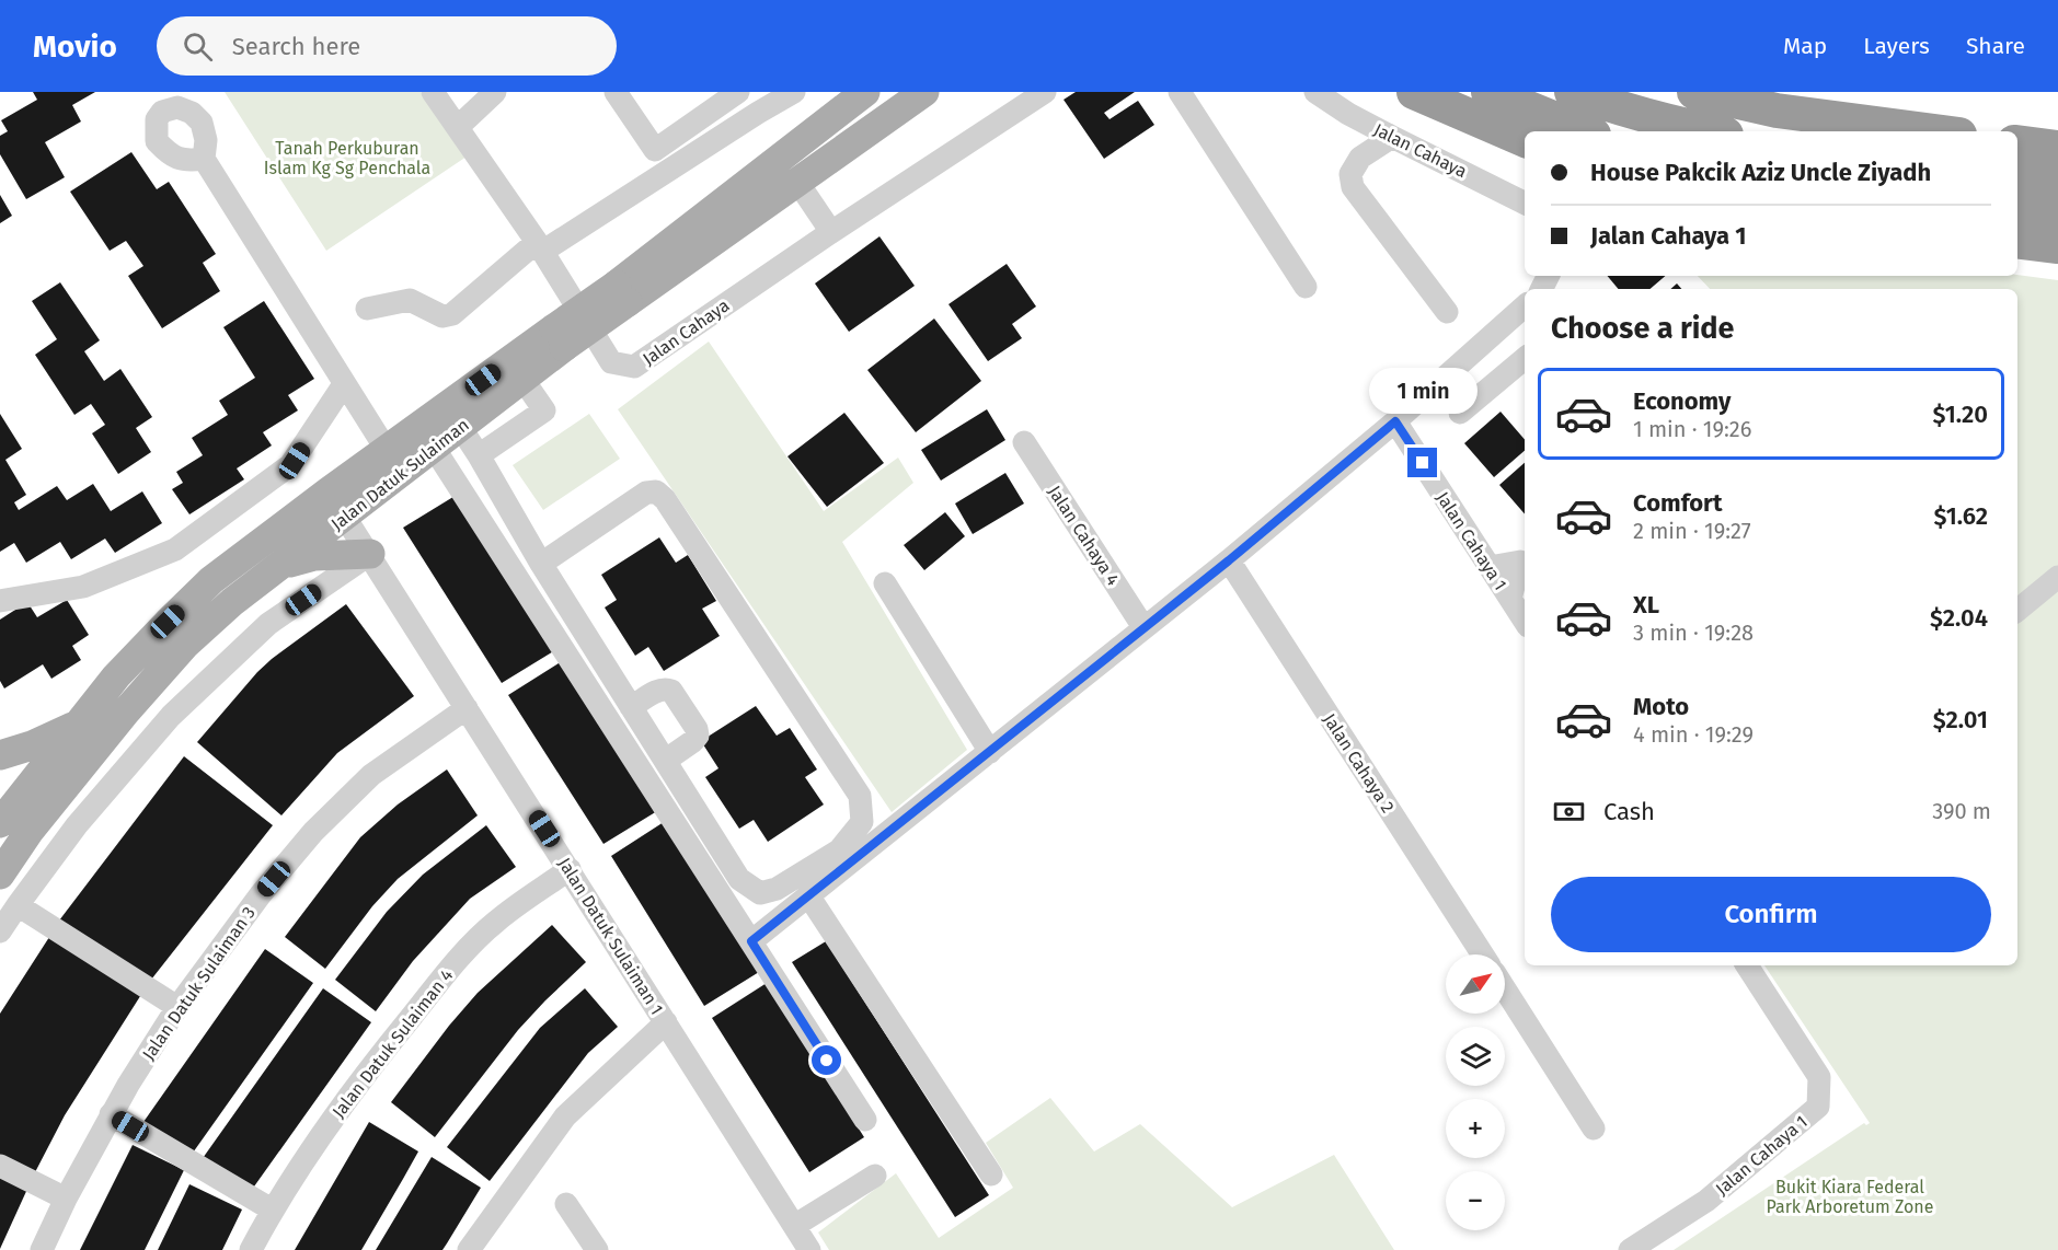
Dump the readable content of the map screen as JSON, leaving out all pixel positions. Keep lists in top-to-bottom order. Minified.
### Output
{"streets":{"main road":["Jalan Datuk Sulaiman"],"street":["Jalan Cahaya","Jalan Cahaya 4","Jalan Cahaya 1","Jalan Cahaya 2","Jalan Datuk Sulaiman 1","Jalan Datuk Sulaiman 3","Jalan Datuk Sulaiman 4"]},"crossings":[["Jalan Datuk Sulaiman","Jalan Datuk Sulaiman 1"],["Jalan Datuk Sulaiman 1","Jalan Datuk Sulaiman 3"],["Jalan Datuk Sulaiman 1","Jalan Datuk Sulaiman 4"]],"parks":["Tanah Perkuburan Islam Kg Sg Penchala","Bukit Kiara Federal Park Arboretum Zone"],"north":"top right","page":{"header":"Movio","search":"Search here","nav":["Map","Layers","Share"],"banner":["House Pakcik Aziz Uncle Ziyadh","Jalan Cahaya 1"],"heading":"Choose a ride","bubble":"1 min","list":[{"name":"Economy","note":"1 min · 19:26","value":"$1.20"},{"name":"Comfort","note":"2 min · 19:27","value":"$1.62"},{"name":"XL","note":"3 min · 19:28","value":"$2.04"},{"name":"Moto","note":"4 min · 19:29","value":"$2.01"}],"pay":["Cash","390 m"],"buttons":"Confirm","map_buttons":["+","−"]}}
